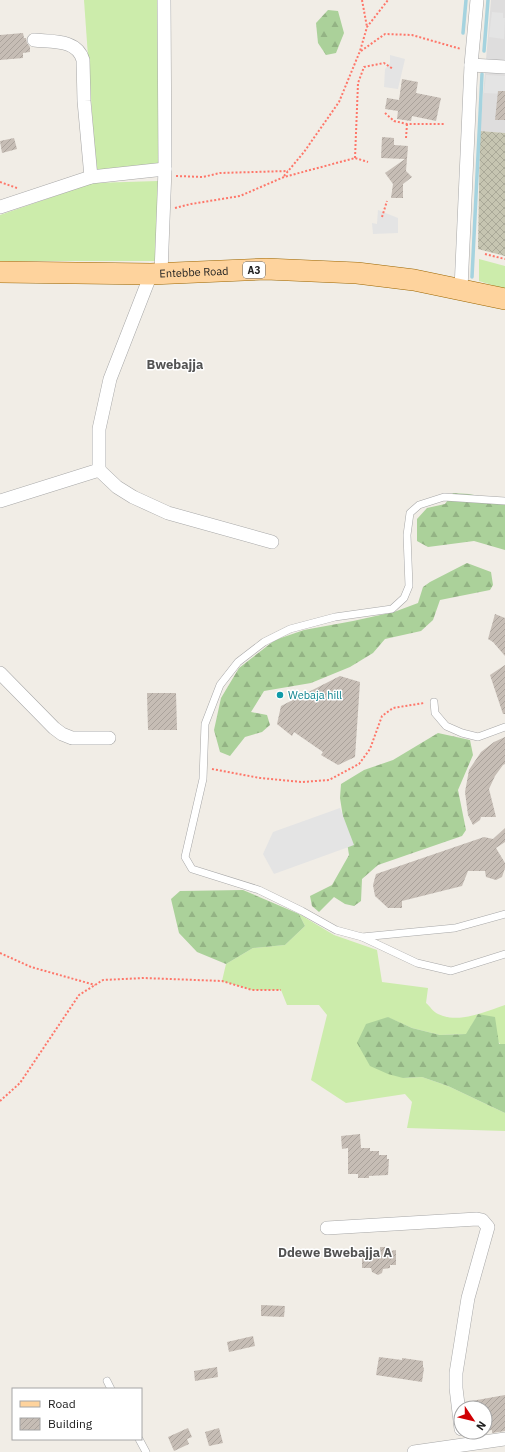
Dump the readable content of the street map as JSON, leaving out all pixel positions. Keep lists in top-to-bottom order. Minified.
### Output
{"streets":{"main road":["A3","Entebbe Road"]},"districts":["Bwebajja","Ddewe Bwebajja A"],"places":["Webaja hill"],"legend":["Road","Building"],"north":"bottom right"}
